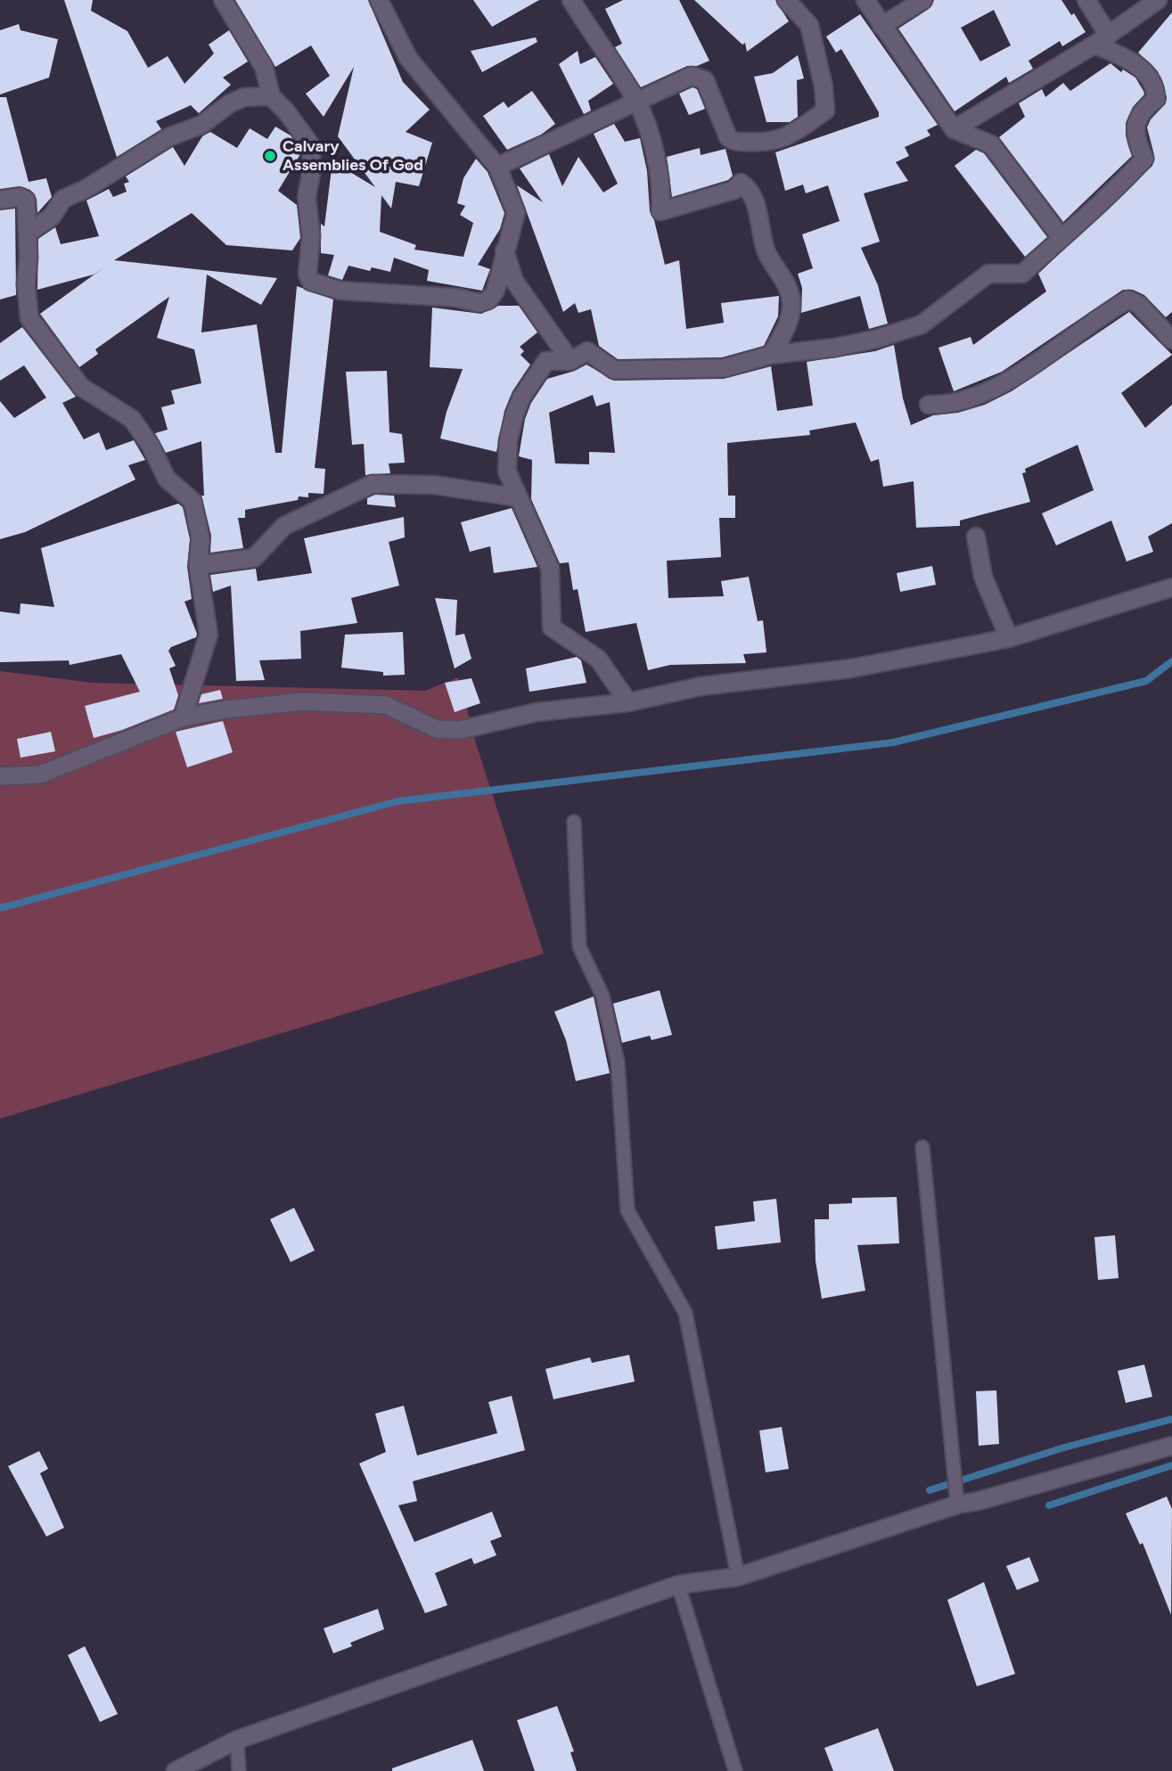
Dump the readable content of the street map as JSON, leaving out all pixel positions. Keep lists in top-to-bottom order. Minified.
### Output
{"places":["Calvary Assemblies Of God"]}
